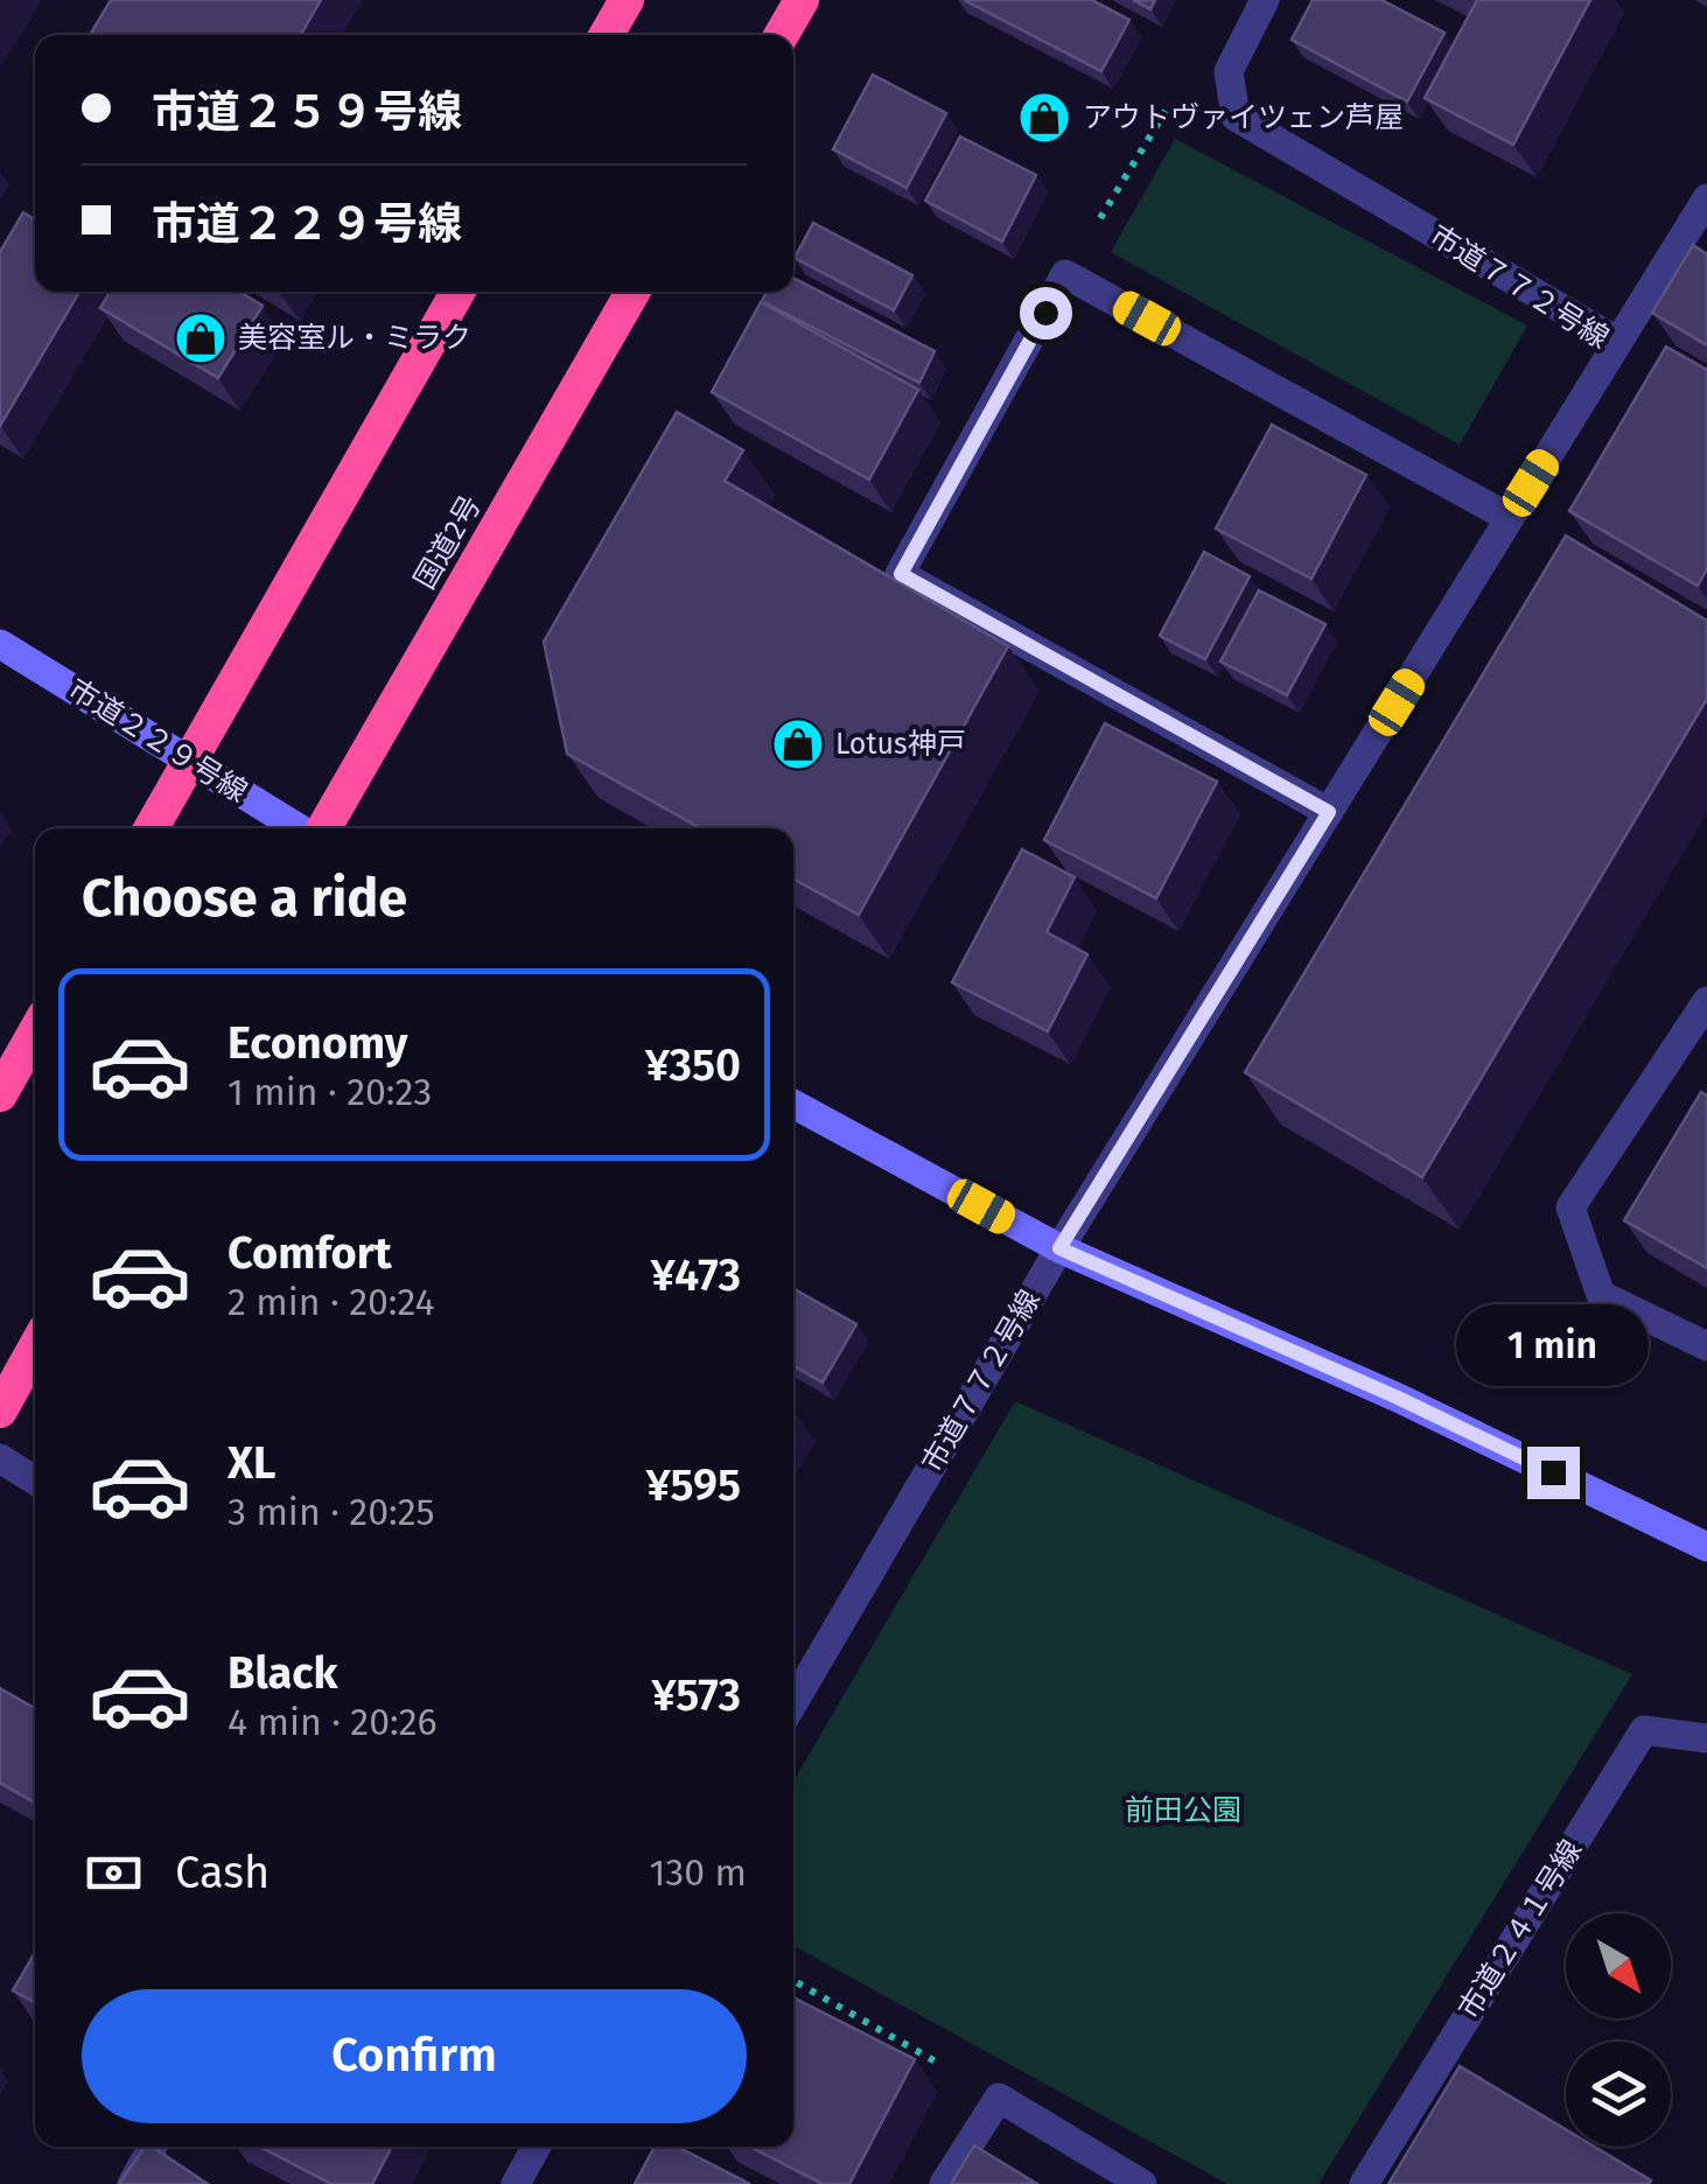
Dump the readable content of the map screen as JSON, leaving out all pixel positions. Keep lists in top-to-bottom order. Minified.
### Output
{"streets":{"highway":["国道2号"],"street":["市道７７２号線","市道２２９号線","市道２４１号線"]},"parks":["前田公園"],"places":{"shop":["アウトヴァイツェン芦屋","美容室ル・ミラク","Lotus神戸"]},"north":"bottom right","page":{"banner":["市道２５９号線","市道２２９号線"],"heading":"Choose a ride","list":[{"name":"Economy","note":"1 min · 20:23","value":"¥350"},{"name":"Comfort","note":"2 min · 20:24","value":"¥473"},{"name":"XL","note":"3 min · 20:25","value":"¥595"},{"name":"Black","note":"4 min · 20:26","value":"¥573"}],"bubble":"1 min","pay":["Cash","130 m"],"buttons":"Confirm"}}
